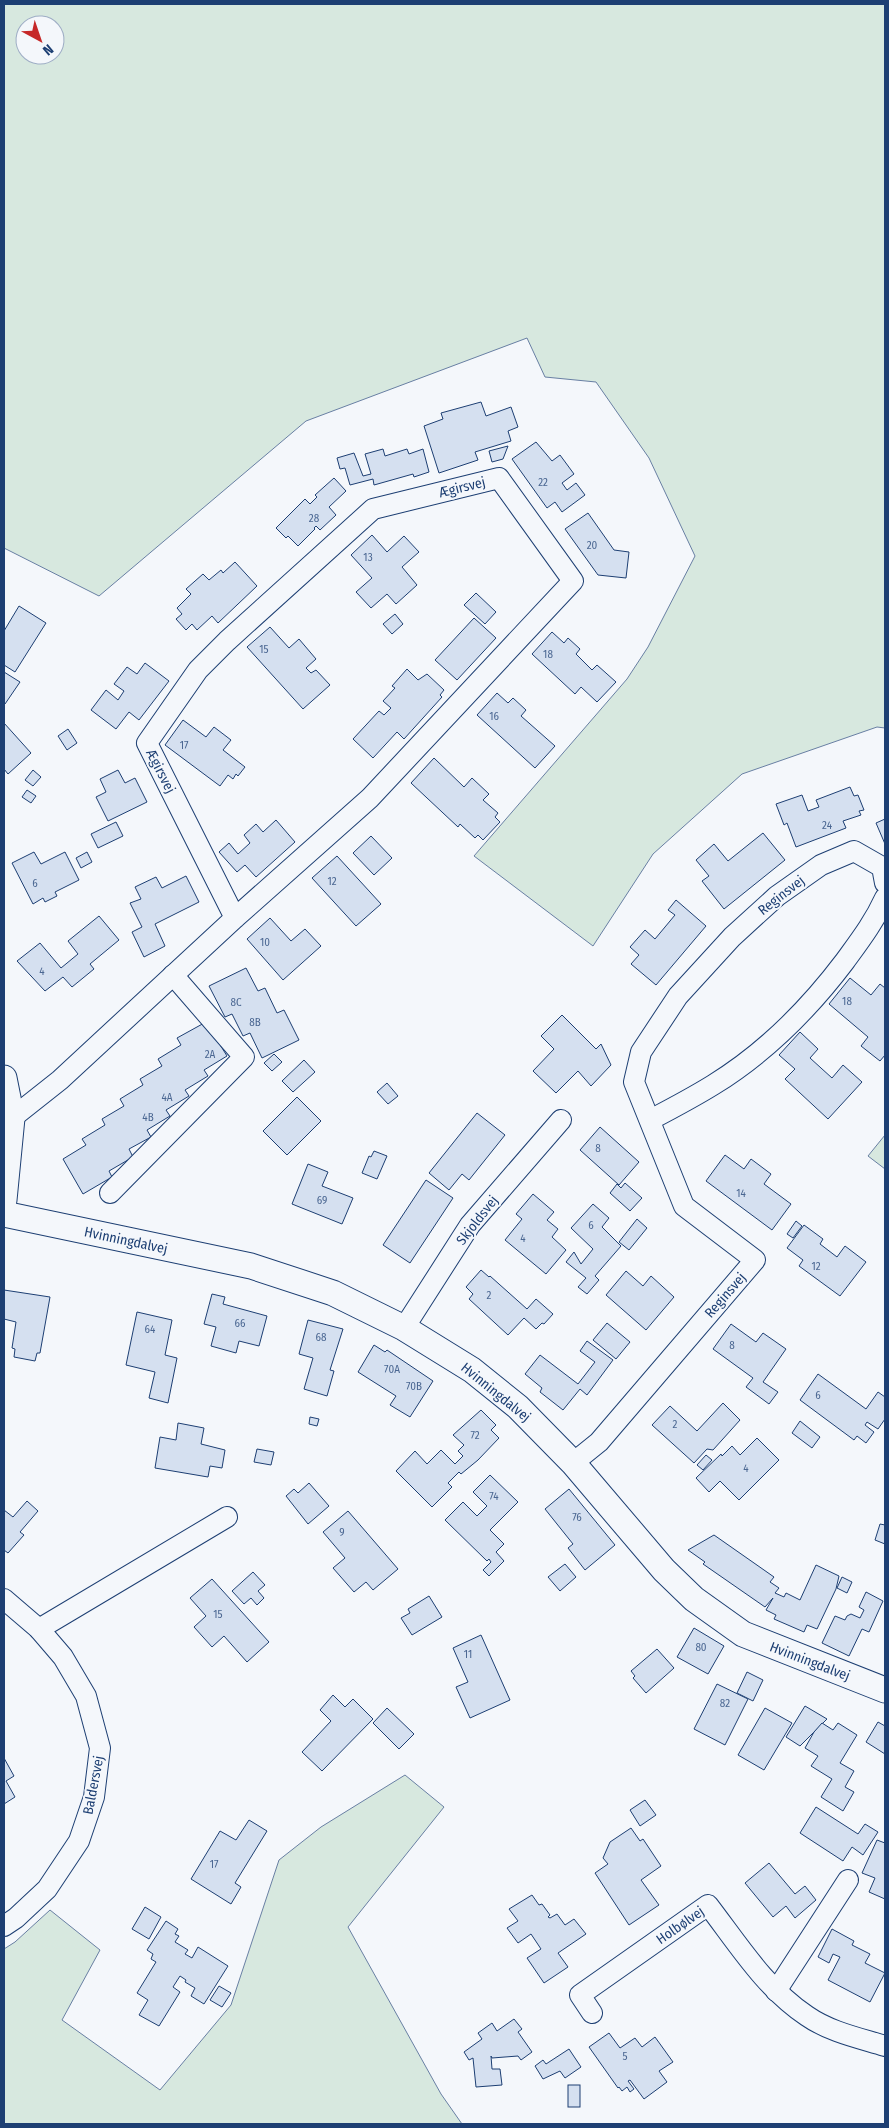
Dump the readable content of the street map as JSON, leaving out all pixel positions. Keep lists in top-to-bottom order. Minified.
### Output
{"streets":{"street":["Ægirsvej","Reginsvej","Skjoldsvej","Hvinningdalvej","Baldersvej","Holbølvej"]},"crossings":[["Reginsvej","Hvinningdalvej"],["Skjoldsvej","Hvinningdalvej"]],"house_numbers":["22","28","20","13","15","18","16","17","24","12","6","10","4","18","8C","8B","2A","4A","4B","8","14","69","6","4","12","2","66","64","68","8","70A","70B","6","2","72","4","74","76","9","15","80","11","82","17","5"],"north":"bottom right"}
